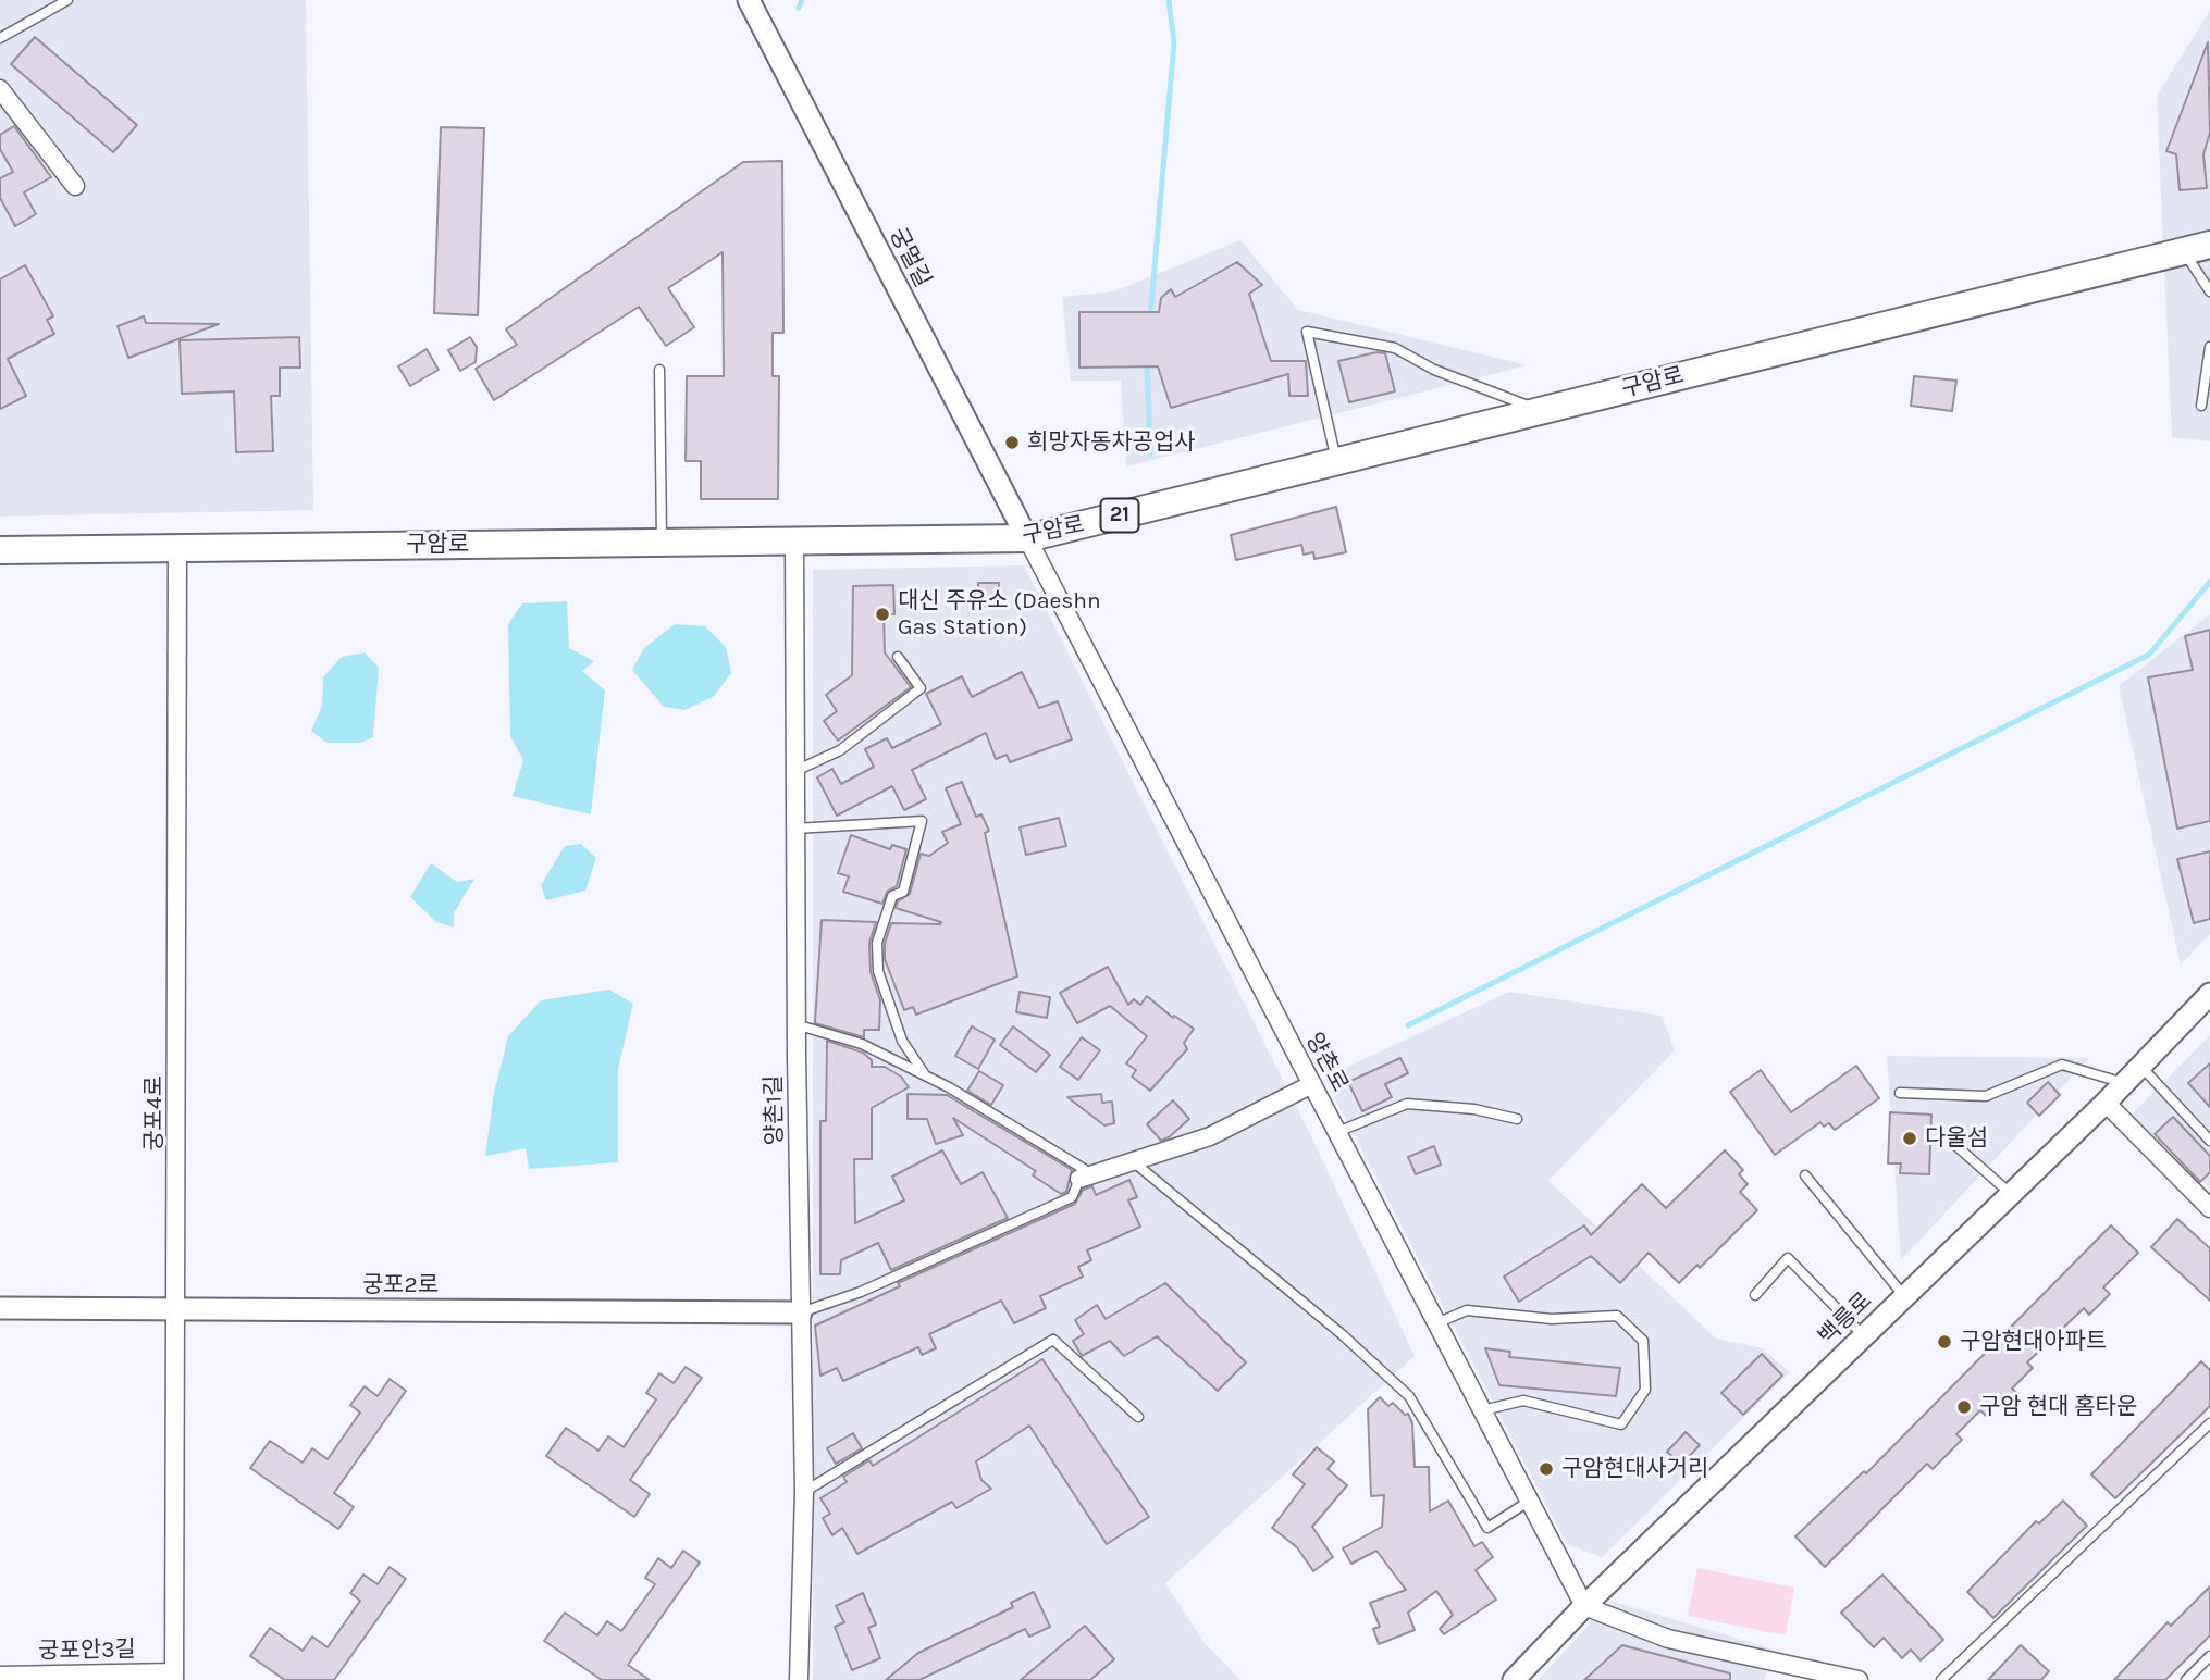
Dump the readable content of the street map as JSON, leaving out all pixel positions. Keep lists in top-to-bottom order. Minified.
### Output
{"streets":{"main road":["구암로","21"],"street":["궁멀길","양촌로","양촌1길","궁포4로","궁포2로","백릉로","궁포안3길"]},"crossings":[["궁멀길","구암로"],["궁멀길","양촌로"],["구암로","양촌로"],["구암로","양촌1길"],["구암로","궁포4로"],["양촌로","백릉로"],["양촌1길","궁포2로"],["궁포4로","궁포2로"],["궁포4로","궁포안3길"]],"places":["희망자동차공업사","대신 주유소 (Daeshn Gas Station)","다울섬","구암현대아파트","구암 현대 홈타운","구암현대사거리"]}
